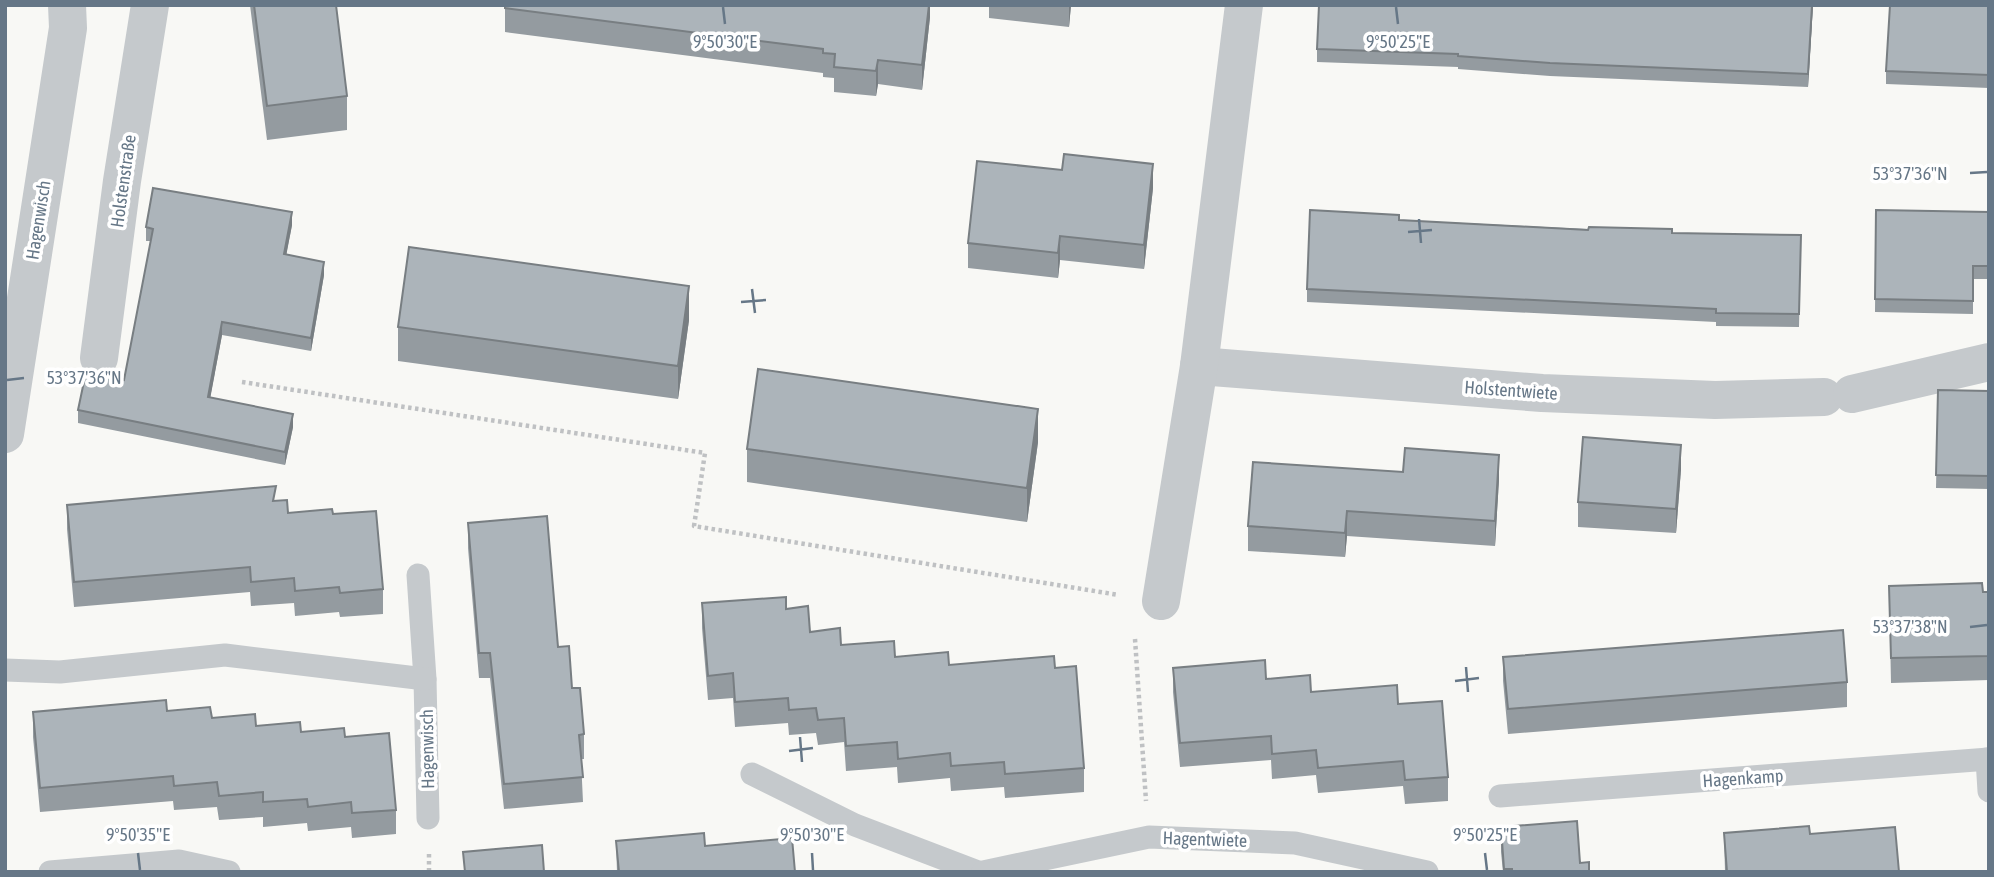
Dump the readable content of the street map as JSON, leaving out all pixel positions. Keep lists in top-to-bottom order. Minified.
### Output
{"streets":{"street":["Holstenstraße","Hagenwisch","Holstentwiete"],"lane":["Hagenkamp","Hagentwiete"]},"coordinates":["9°50'30\"E","9°50'25\"E","53°37'36\"N","53°37'38\"N","9°50'35\"E"]}
